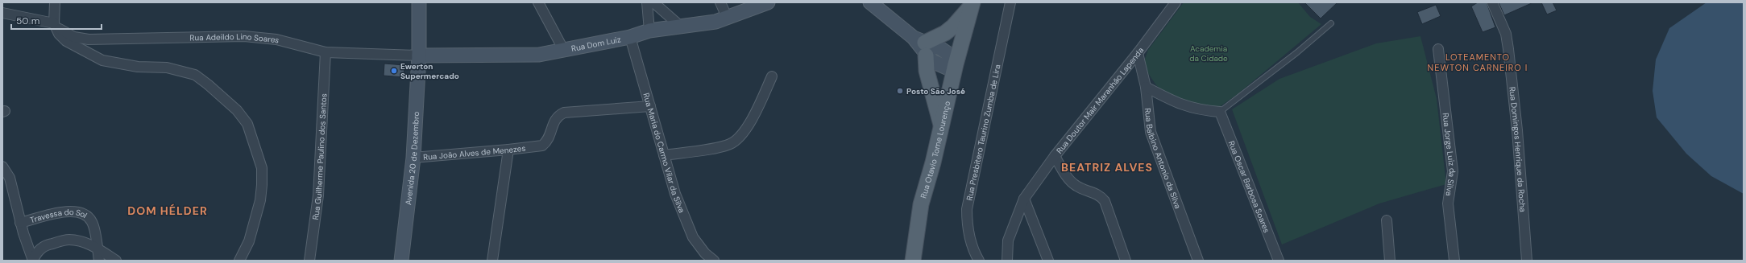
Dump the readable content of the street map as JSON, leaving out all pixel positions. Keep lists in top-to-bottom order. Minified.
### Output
{"streets":{"main road":["Rua Otavio Tome Lourenço"],"street":["Rua Adeildo Lino Soares","Rua Dom Luiz","Rua Doutor Mair Maranhão Lapenda","Rua Presbitero Taurino Zumba de Lira","Rua Domingos Henrique da Rocha","Rua João Alves de Menezes","Rua Maria do Carmo Vilar da Silva","Rua Jorge Luiz da Silva","Rua Guilherme Paulino dos Santos","Rua Balbino Antonio da Silva","Avenida 20 de Dezembro","Rua Oscar Barbosa Soares","Travessa do Sol"]},"crossings":[["Rua Adeildo Lino Soares","Rua Dom Luiz"],["Rua Adeildo Lino Soares","Rua Guilherme Paulino dos Santos"],["Rua Adeildo Lino Soares","Avenida 20 de Dezembro"],["Rua Dom Luiz","Rua Maria do Carmo Vilar da Silva"],["Rua Dom Luiz","Avenida 20 de Dezembro"],["Rua Doutor Mair Maranhão Lapenda","Rua Balbino Antonio da Silva"],["Rua João Alves de Menezes","Rua Maria do Carmo Vilar da Silva"],["Rua João Alves de Menezes","Avenida 20 de Dezembro"]],"districts":["LOTEAMENTO NEWTON CARNEIRO I","BEATRIZ ALVES","DOM HÉLDER"],"parks":["Academia da Cidade"],"places":["Ewerton Supermercado","Posto São José"],"scale_bar":"50 m"}
